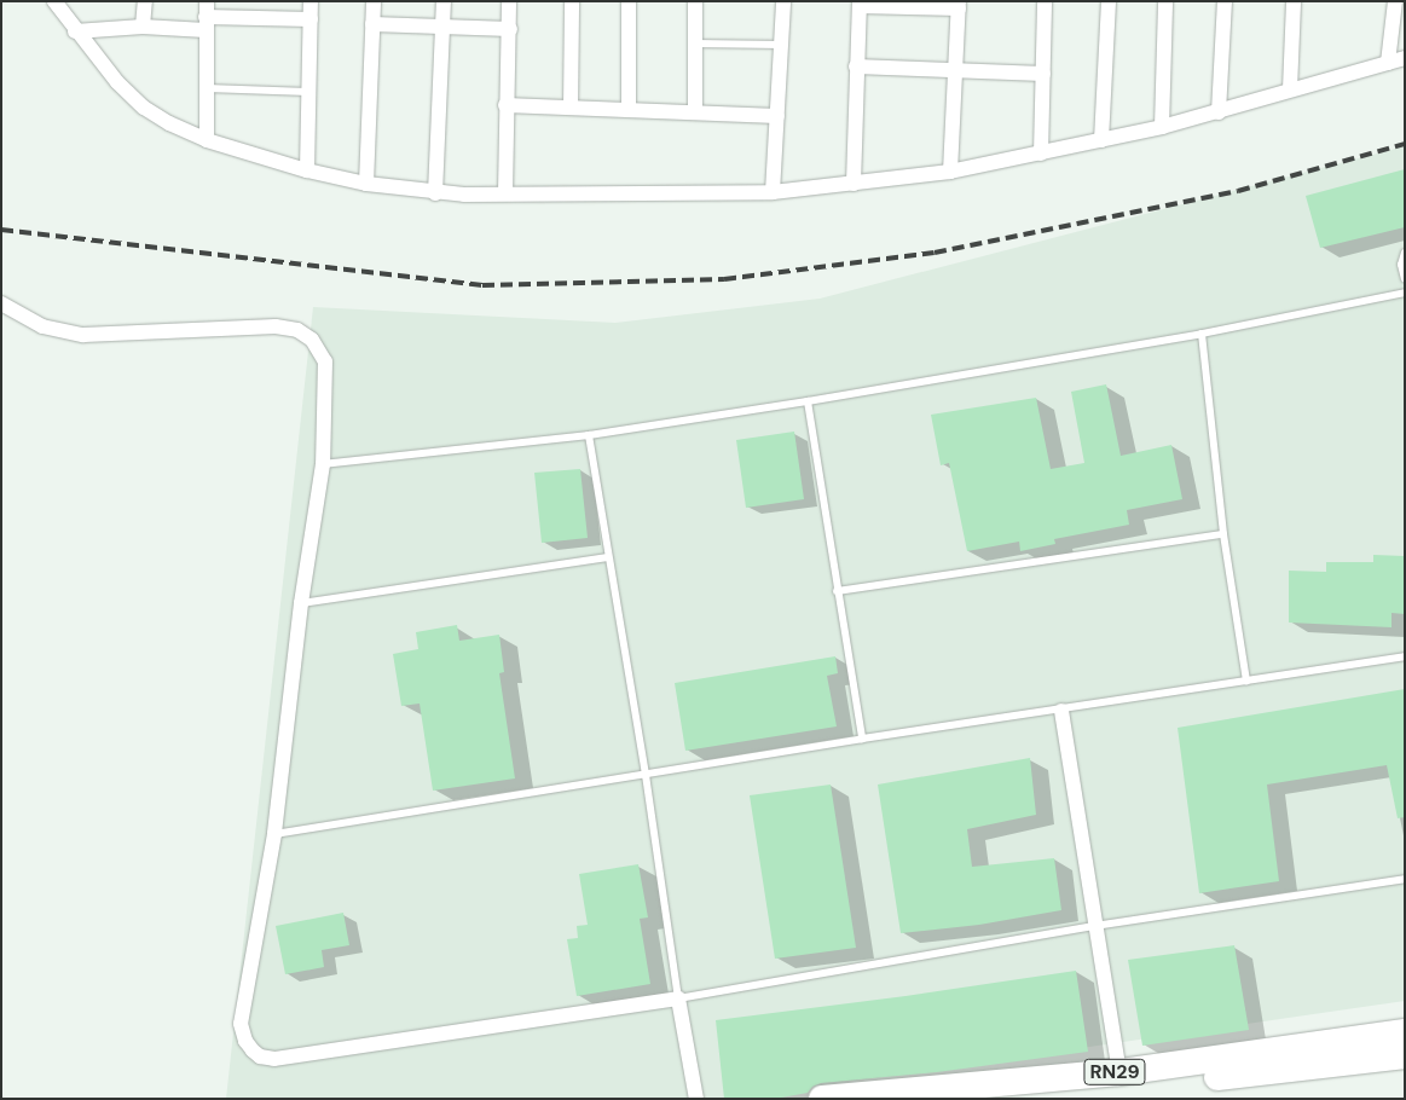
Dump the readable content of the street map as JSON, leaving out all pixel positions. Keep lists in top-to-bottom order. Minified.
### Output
{"streets":{"highway":["RN29"]}}
